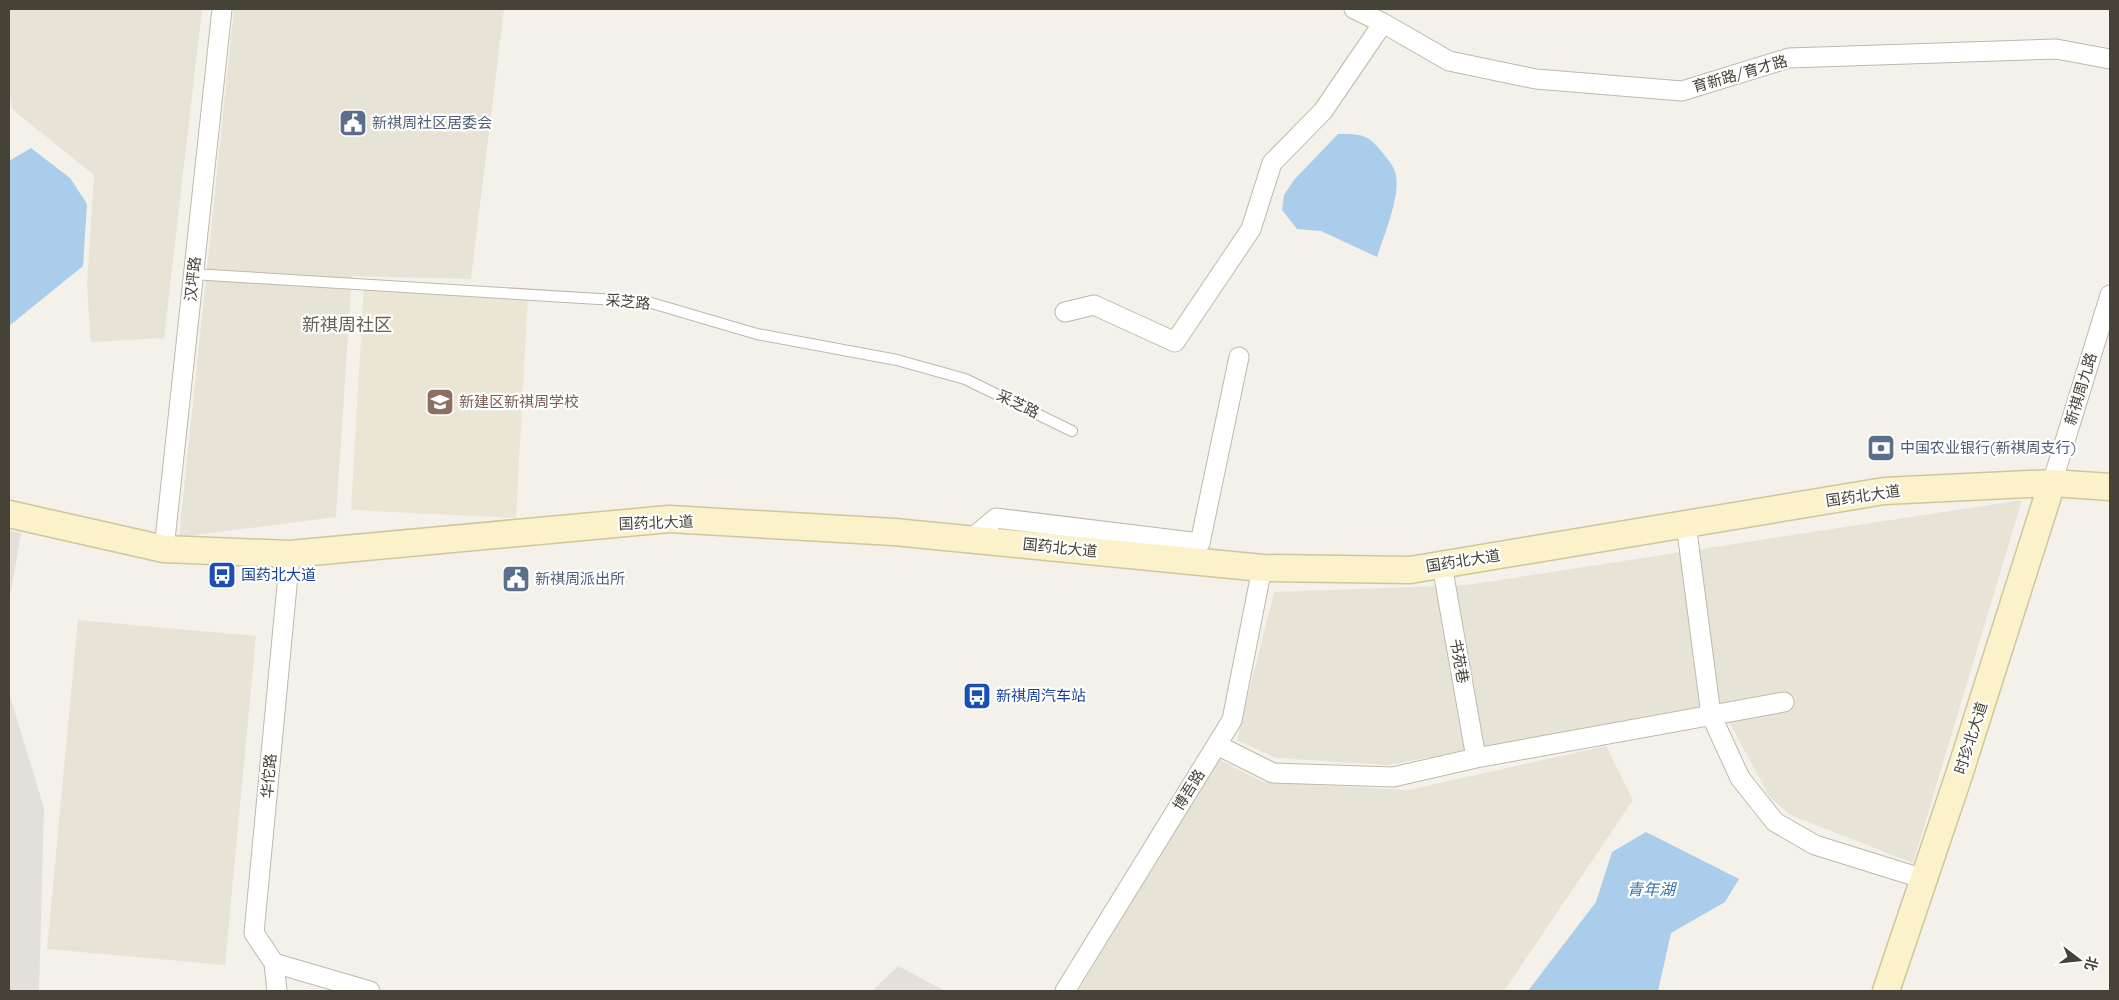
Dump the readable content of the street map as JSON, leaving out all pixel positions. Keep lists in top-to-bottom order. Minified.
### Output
{"streets":{"main road":["国药北大道","时珍北大道"],"street":["育新路/育才路","汉坪路","新祺周九路","书苑巷","华佗路","博吾路"],"lane":["采芝路"]},"crossings":[["汉坪路","采芝路"],["汉坪路","国药北大道"],["新祺周九路","国药北大道"],["新祺周九路","时珍北大道"],["国药北大道","书苑巷"],["国药北大道","时珍北大道"],["国药北大道","华佗路"],["国药北大道","博吾路"]],"districts":["新祺周社区"],"water":["青年湖"],"places":{"public building":["新祺周社区居委会","新祺周派出所"],"school or university":["新建区新祺周学校"],"bank":["中国农业银行(新祺周支行)"],"bus stop":["国药北大道","新祺周汽车站"]},"north":"right"}
